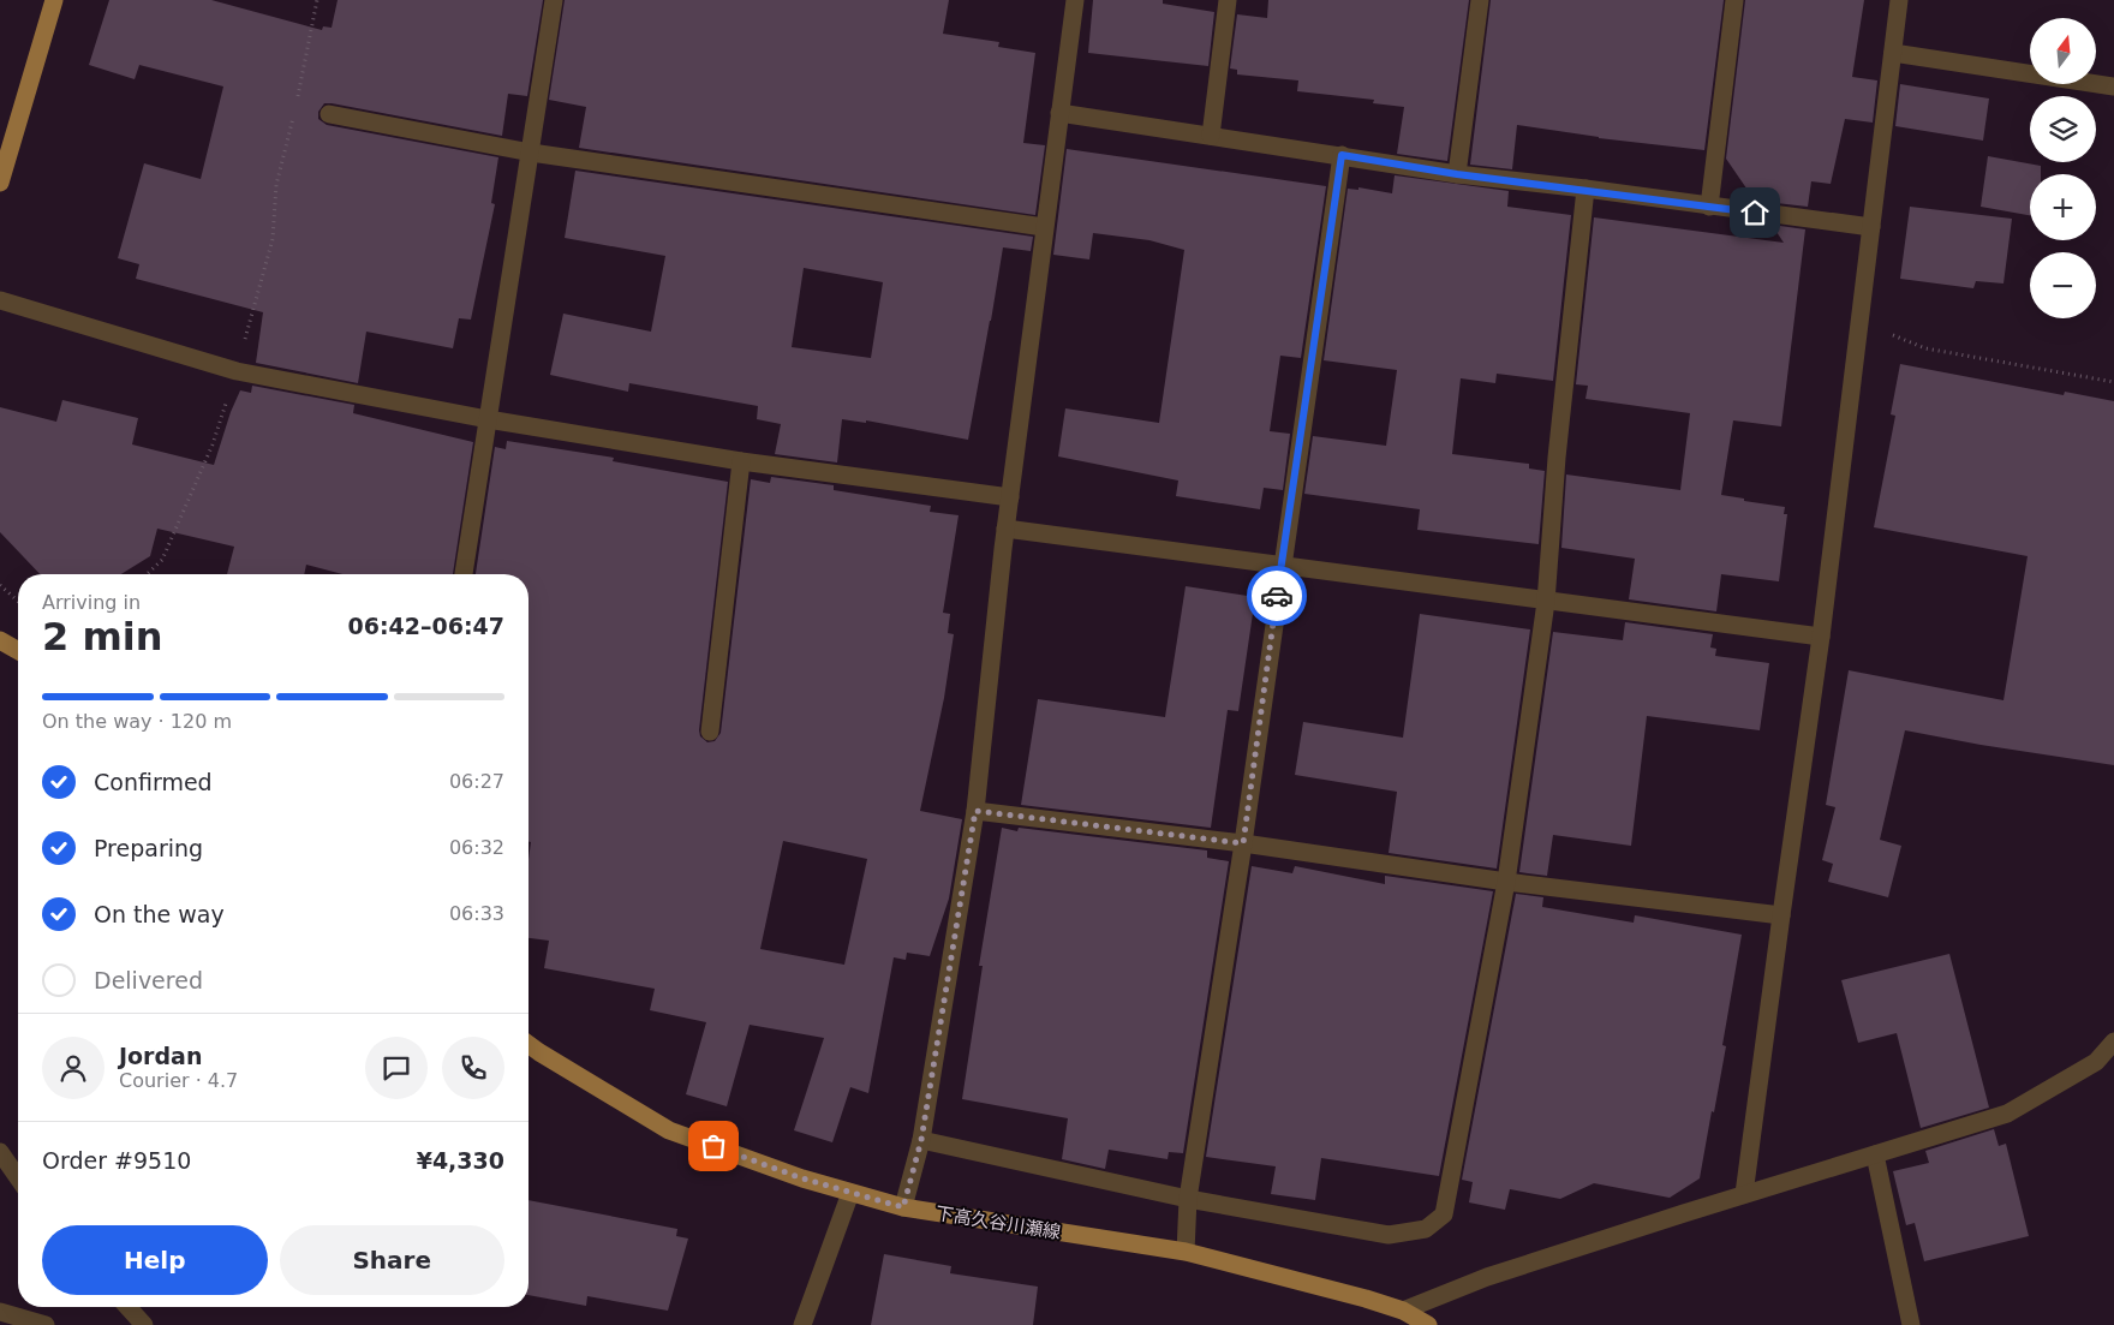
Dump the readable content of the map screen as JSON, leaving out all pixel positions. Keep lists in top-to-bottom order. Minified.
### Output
{"streets":{"main road":["下高久谷川瀬線"]},"north":"top","page":{"map_buttons":["+","−"],"heading":["2 min","Arriving in","06:42–06:47"],"panel":["Jordan","Courier · 4.7","Order #9510","¥4,330"],"bar":"On the way · 120 m","list":[["Confirmed","06:27"],["Preparing","06:32"],["On the way","06:33"],"Delivered"],"buttons":["Help","Share"]}}
